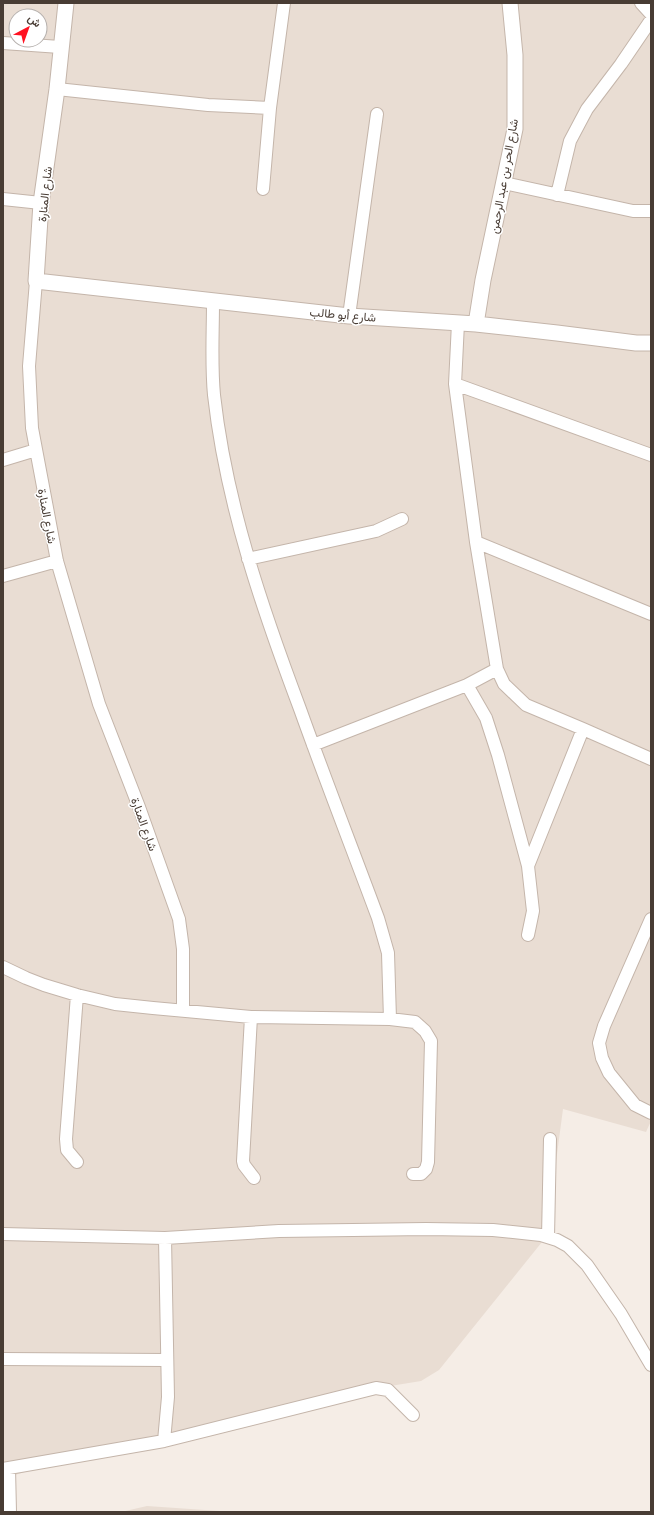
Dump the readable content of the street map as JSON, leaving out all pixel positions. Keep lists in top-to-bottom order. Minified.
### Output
{"streets":{"street":["شارع الحر بن عبد الرحمن","شارع المنارة","شارع أبو طالب"]},"crossings":[["شارع الحر بن عبد الرحمن","شارع أبو طالب"],["شارع المنارة","شارع أبو طالب"]],"north":"top right"}
